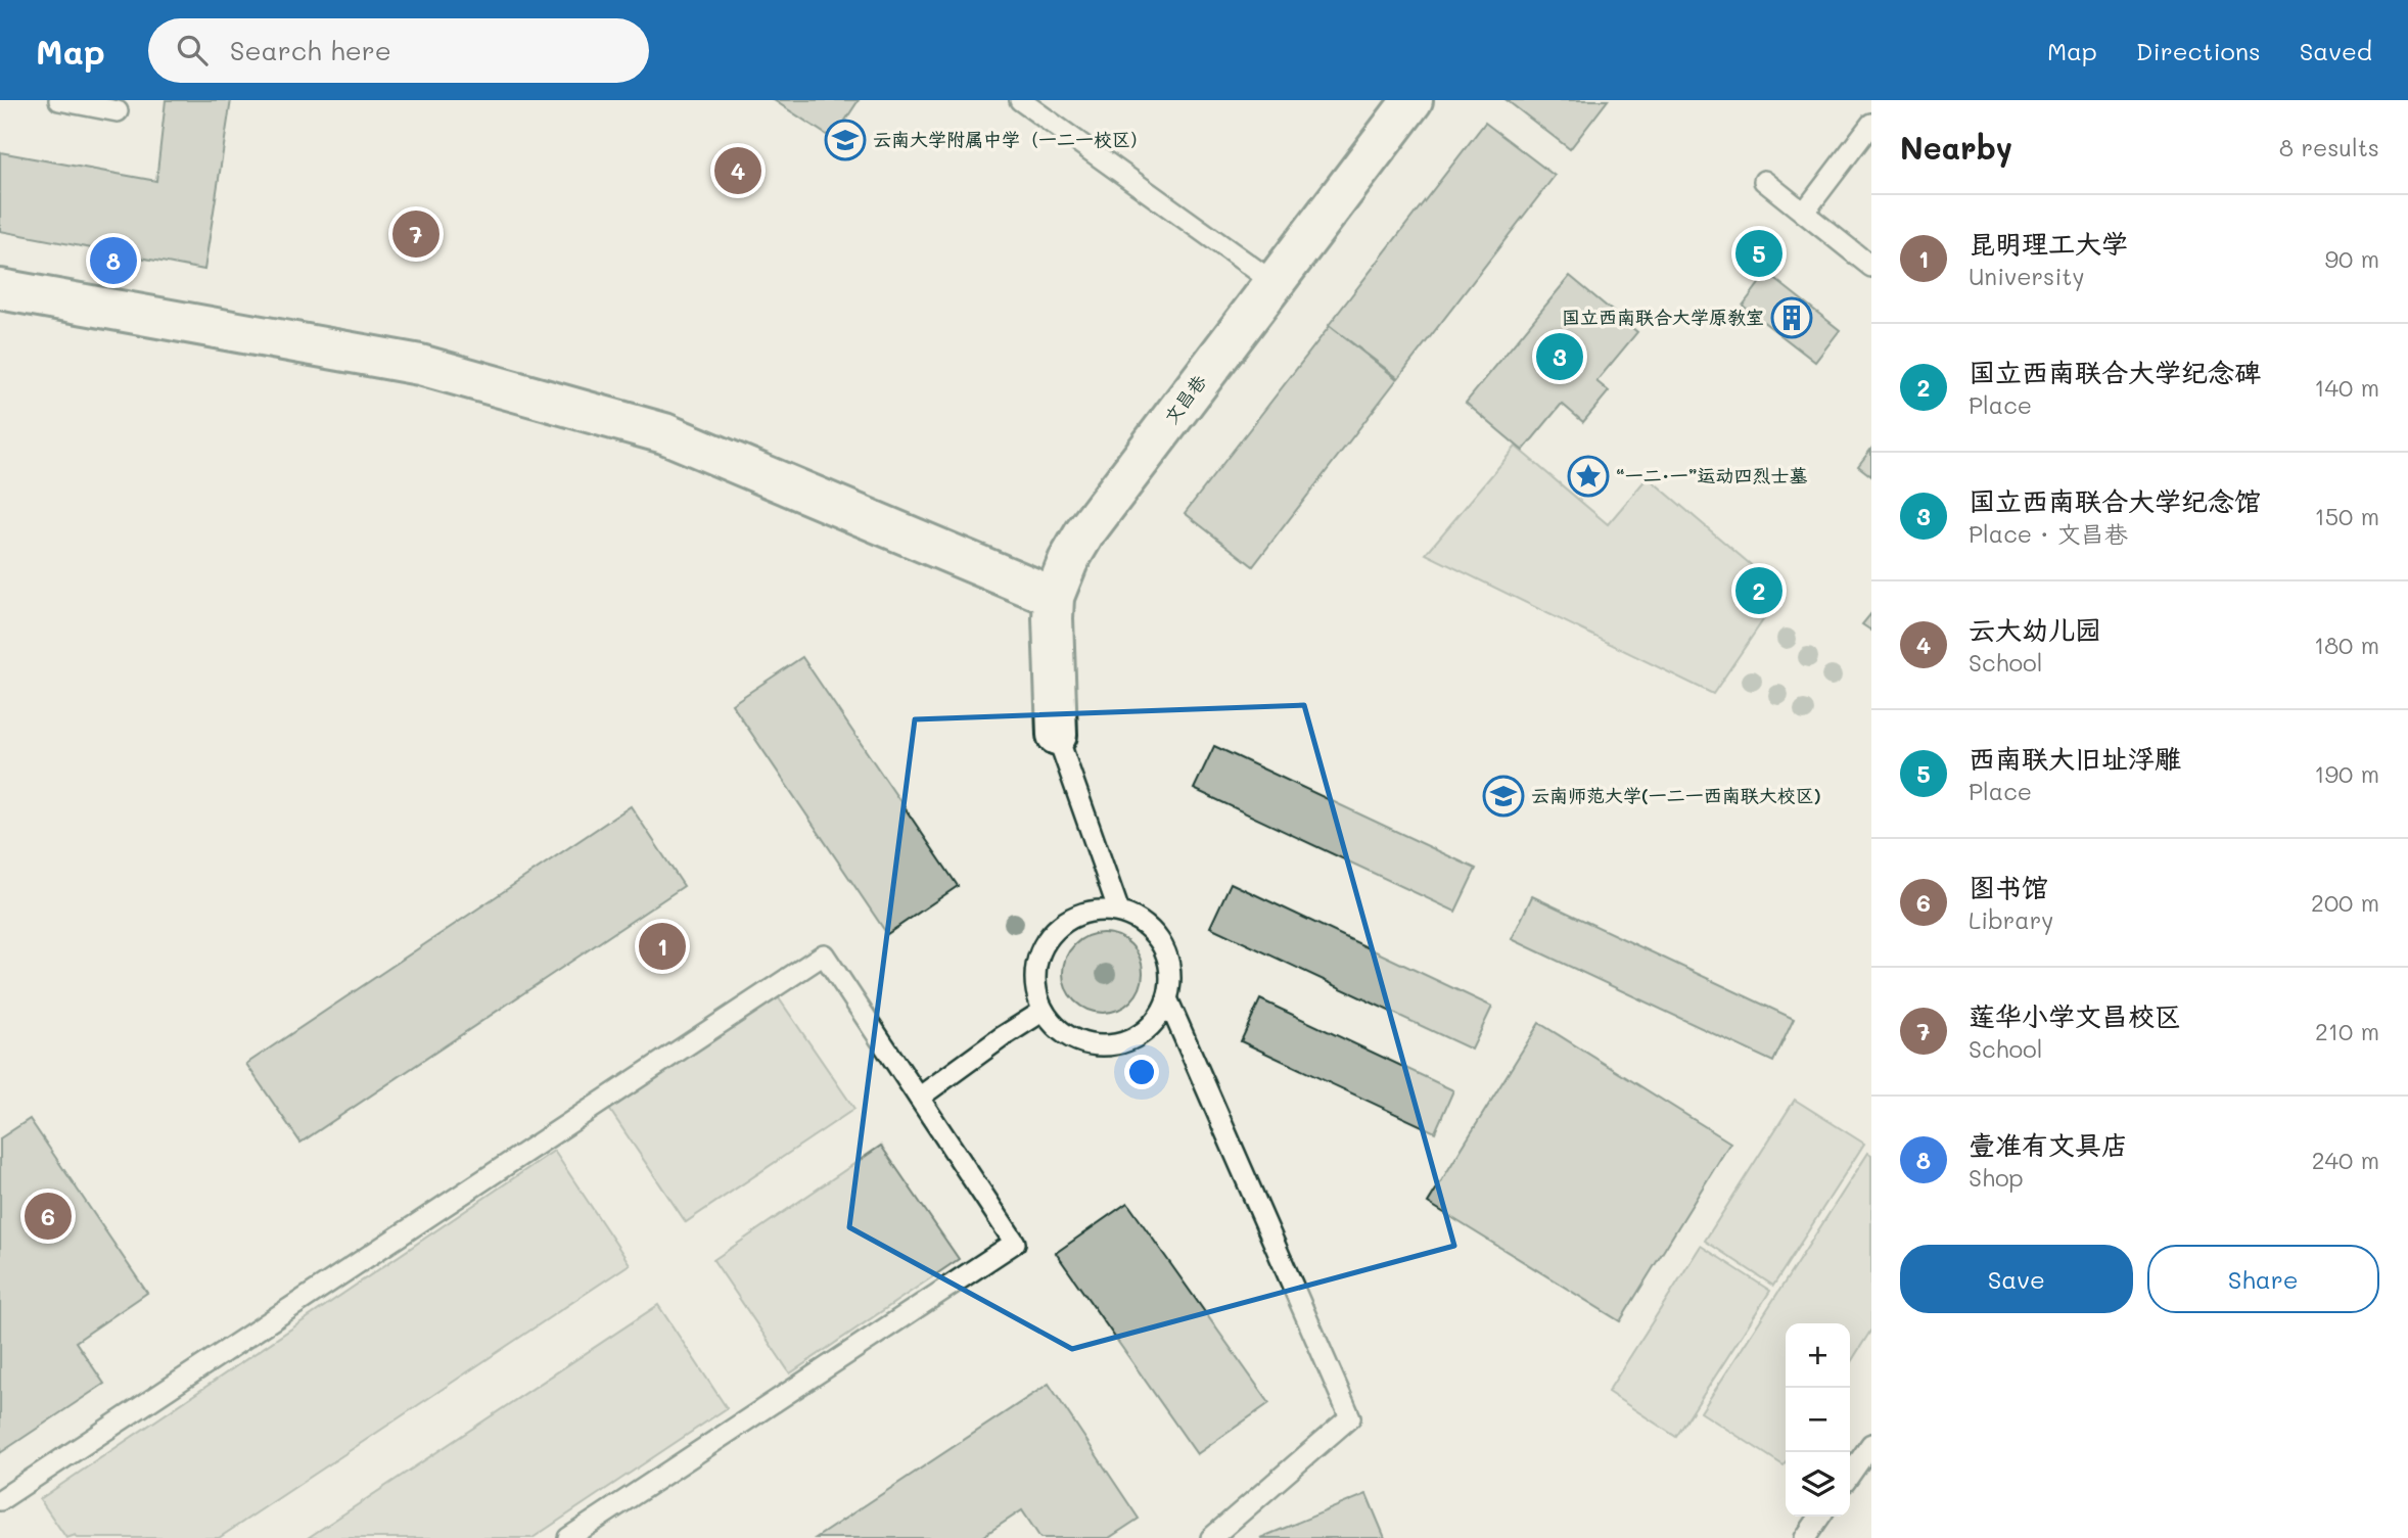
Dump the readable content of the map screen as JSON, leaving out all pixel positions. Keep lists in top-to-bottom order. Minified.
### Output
{"streets":{"street":["文昌巷"]},"places":{"school or university":["云南大学附属中学（一二一校区）","云南师范大学(一二一西南联大校区)"],"building":["国立西南联合大学原教室"],"place":["“一二·一”运动四烈士墓"]},"page":{"header":"Map","search":"Search here","nav":["Map","Directions","Saved"],"heading":["Nearby","8 results"],"pins":["4","7","5","8","3","2","1","6"],"list":[{"mark":"1","name":"昆明理工大学","note":"University","value":"90 m"},{"mark":"2","name":"国立西南联合大学纪念碑","note":"Place","value":"140 m"},{"mark":"3","name":"国立西南联合大学纪念馆","note":"Place · 文昌巷","value":"150 m"},{"mark":"4","name":"云大幼儿园","note":"School","value":"180 m"},{"mark":"5","name":"西南联大旧址浮雕","note":"Place","value":"190 m"},{"mark":"6","name":"图书馆","note":"Library","value":"200 m"},{"mark":"7","name":"莲华小学文昌校区","note":"School","value":"210 m"},{"mark":"8","name":"壹准有文具店","note":"Shop","value":"240 m"}],"buttons":["Save","Share"],"map_buttons":["+","−"]}}
